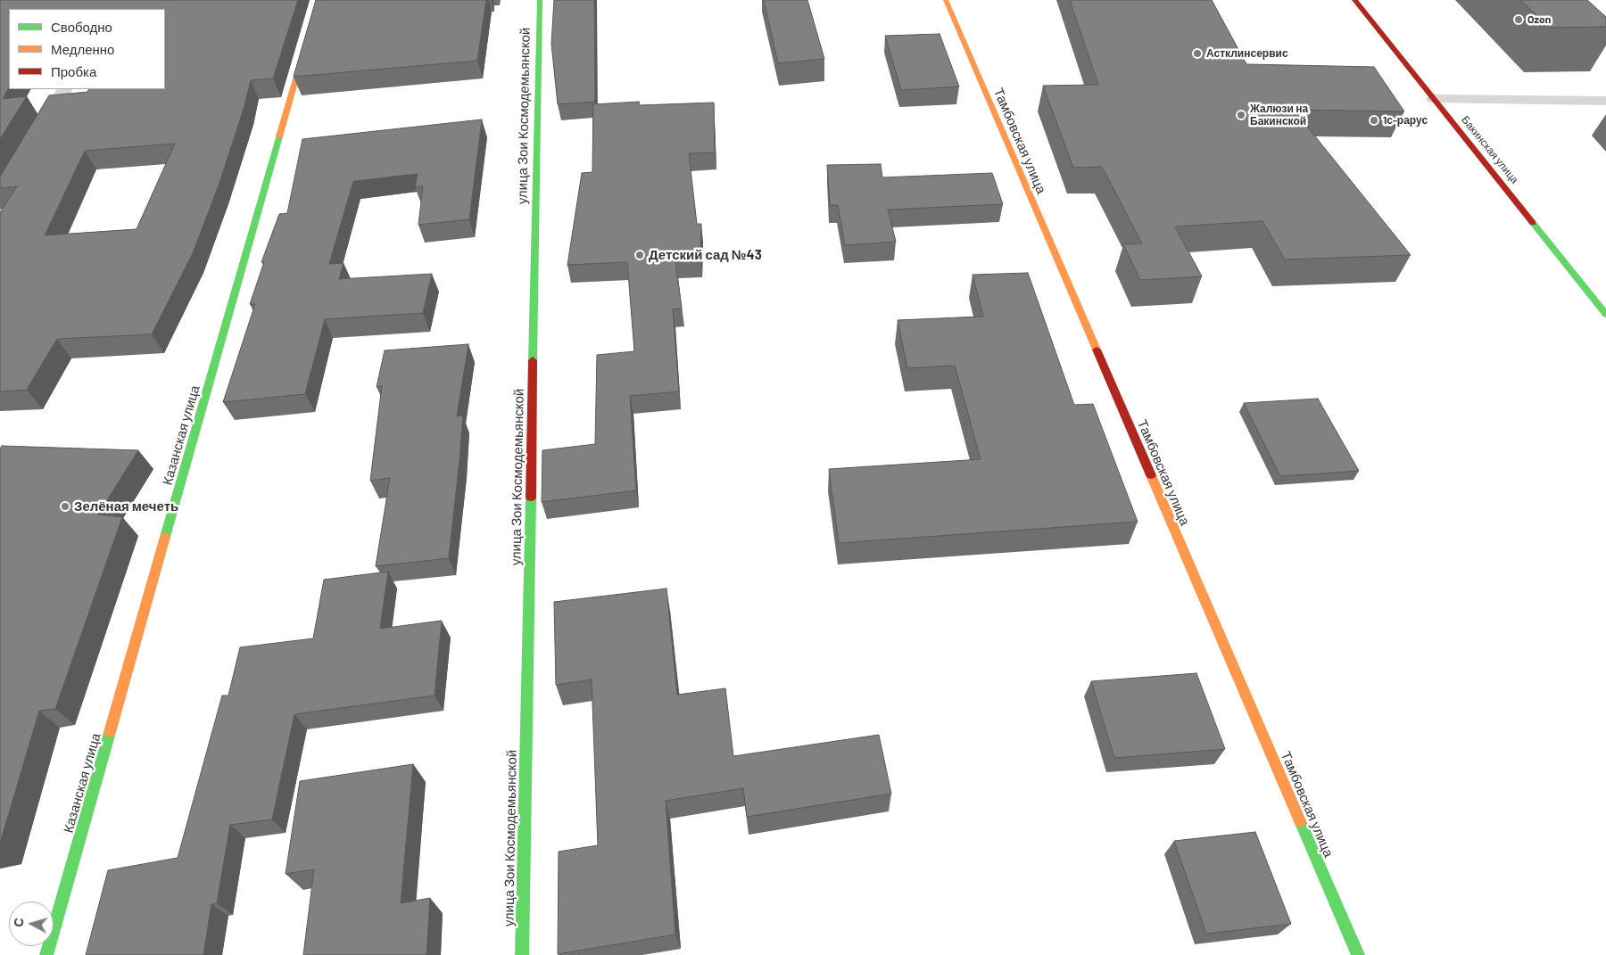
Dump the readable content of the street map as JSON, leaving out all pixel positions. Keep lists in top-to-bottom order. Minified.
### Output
{"streets":{"street":["улица Зои Космодемьянской","Тамбовская улица","Бакинская улица","Казанская улица"]},"places":["Ozon","Астклинсервис","Жалюзи на Бакинской","1с-рарус","Детский сад №43","Зелёная мечеть"],"legend":["Свободно","Медленно","Пробка"],"north":"left"}
